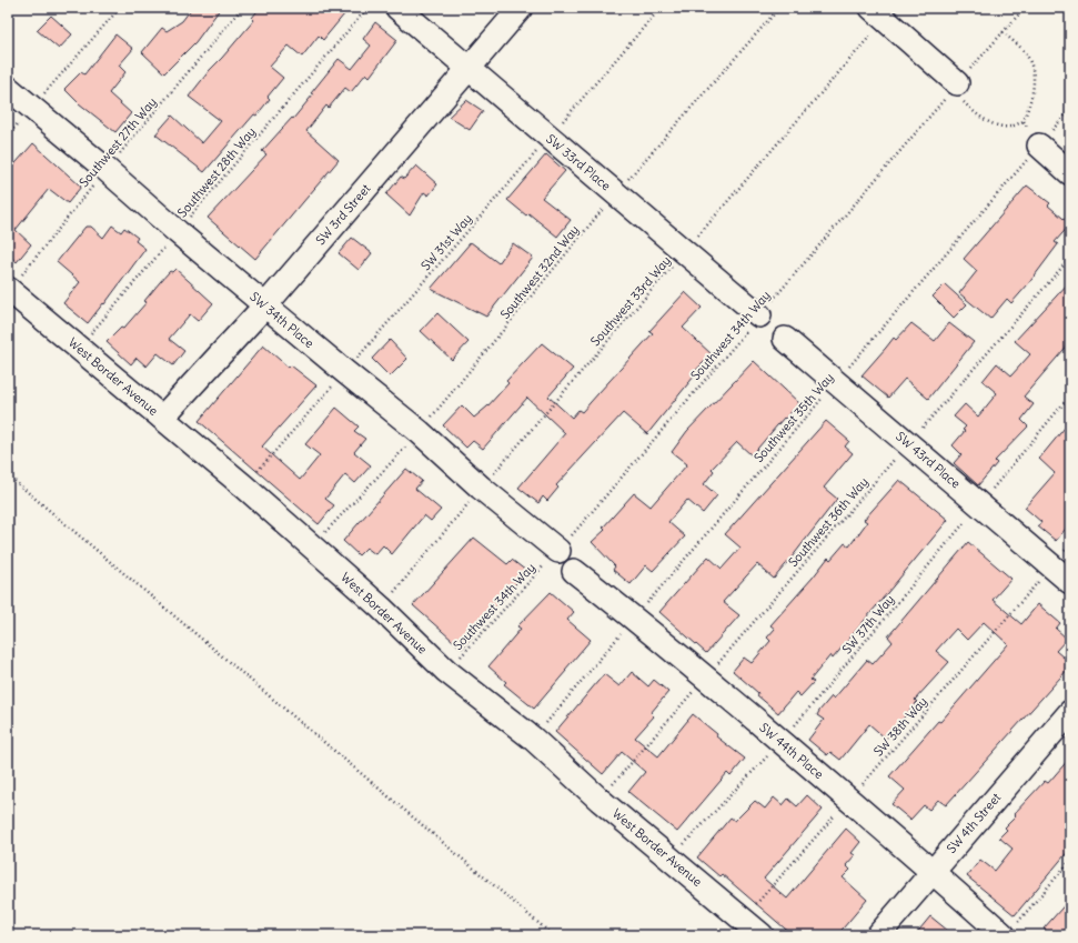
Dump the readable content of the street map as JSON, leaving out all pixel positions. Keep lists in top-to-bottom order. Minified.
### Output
{"streets":{"street":["SW 33rd Place","SW 3rd Street","SW 34th Place","West Border Avenue","SW 43rd Place","SW 44th Place","SW 4th Street"],"path":["Southwest 27th Way","Southwest 28th Way","SW 31st Way","Southwest 32nd Way","Southwest 33rd Way","Southwest 34th Way","Southwest 35th Way","Southwest 36th Way","SW 37th Way","SW 38th Way"]},"crossings":[["Southwest 27th Way","SW 34th Place"],["Southwest 27th Way","West Border Avenue"],["SW 33rd Place","SW 3rd Street"],["SW 33rd Place","SW 31st Way"],["SW 33rd Place","Southwest 32nd Way"],["SW 33rd Place","Southwest 33rd Way"],["SW 33rd Place","Southwest 34th Way"],["Southwest 28th Way","SW 34th Place"],["Southwest 28th Way","West Border Avenue"],["SW 3rd Street","SW 34th Place"],["SW 3rd Street","West Border Avenue"],["SW 31st Way","SW 34th Place"],["SW 31st Way","West Border Avenue"],["Southwest 32nd Way","SW 34th Place"],["Southwest 32nd Way","West Border Avenue"],["Southwest 33rd Way","SW 34th Place"],["Southwest 33rd Way","West Border Avenue"],["SW 34th Place","Southwest 34th Way"],["Southwest 34th Way","West Border Avenue"],["West Border Avenue","Southwest 35th Way"],["West Border Avenue","Southwest 36th Way"],["West Border Avenue","SW 37th Way"],["West Border Avenue","SW 38th Way"],["Southwest 35th Way","SW 43rd Place"],["Southwest 35th Way","SW 44th Place"],["SW 43rd Place","Southwest 36th Way"],["SW 43rd Place","SW 37th Way"],["SW 43rd Place","SW 38th Way"],["Southwest 36th Way","SW 44th Place"],["SW 37th Way","SW 44th Place"],["SW 38th Way","SW 44th Place"],["SW 44th Place","SW 4th Street"]]}
